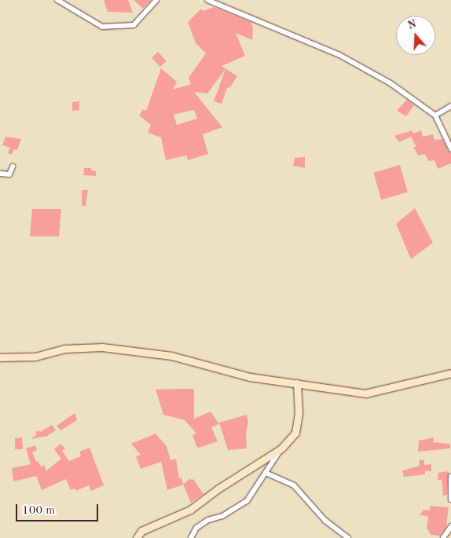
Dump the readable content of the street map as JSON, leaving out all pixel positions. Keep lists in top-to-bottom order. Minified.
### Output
{"scale_bar":"100 m","north":"top"}
